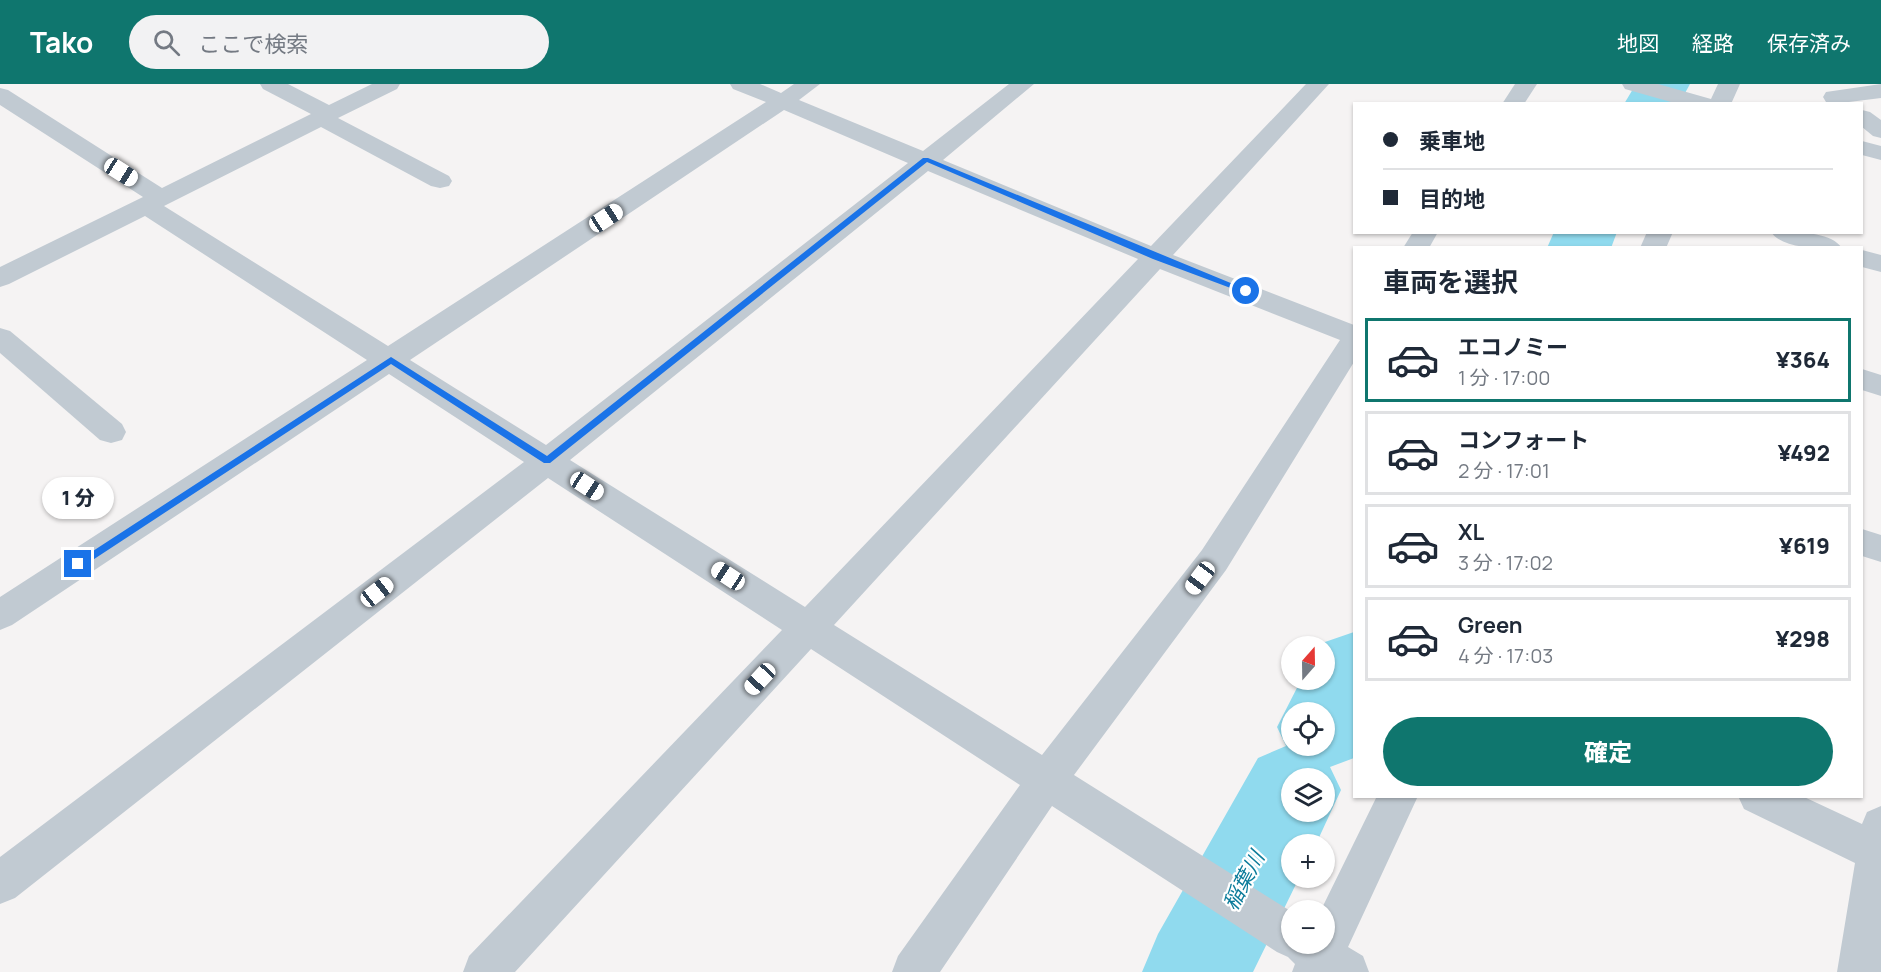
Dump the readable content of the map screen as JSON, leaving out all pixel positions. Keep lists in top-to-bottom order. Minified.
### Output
{"water":["稲葉川"],"north":"top","page":{"header":"Tako","search":"ここで検索","nav":["地図","経路","保存済み"],"banner":["乗車地","目的地"],"heading":"車両を選択","list":[{"name":"エコノミー","note":"1 分 · 17:00","value":"¥364"},{"name":"コンフォート","note":"2 分 · 17:01","value":"¥492"},{"name":"XL","note":"3 分 · 17:02","value":"¥619"},{"name":"Green","note":"4 分 · 17:03","value":"¥298"}],"bubble":"1 分","map_buttons":["+","−"],"buttons":"確定"}}
